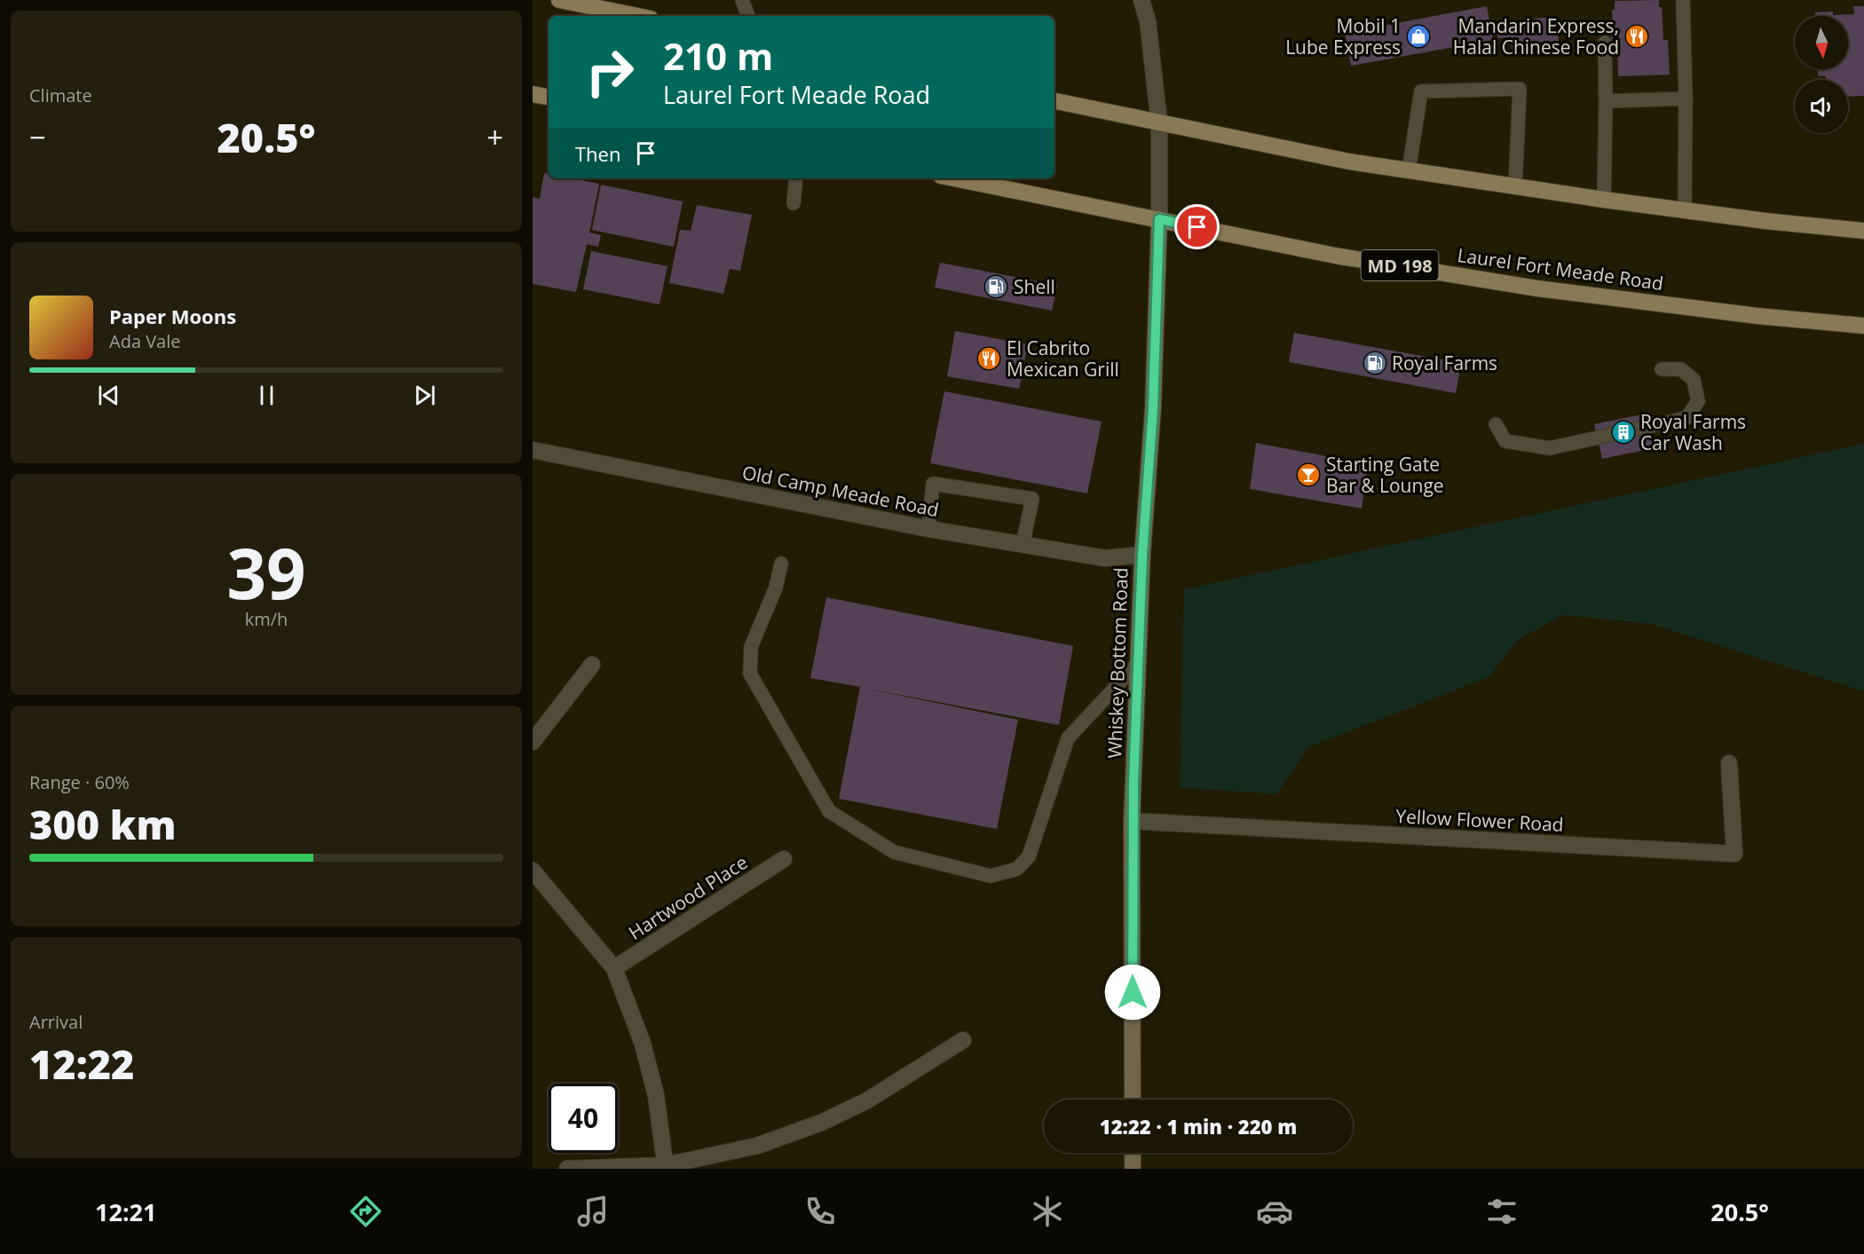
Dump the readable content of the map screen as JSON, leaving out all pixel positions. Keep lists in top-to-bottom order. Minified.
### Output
{"streets":{"main road":["MD 198","Laurel Fort Meade Road"],"street":["Old Camp Meade Road","Whiskey Bottom Road","Yellow Flower Road","Hartwood Place"]},"crossings":[["Laurel Fort Meade Road","Whiskey Bottom Road"],["Old Camp Meade Road","Whiskey Bottom Road"],["Whiskey Bottom Road","Yellow Flower Road"]],"places":{"shop":["Mobil 1 Lube Express"],"restaurant":["Mandarin Express, Halal Chinese Food","El Cabrito Mexican Grill"],"fuel station":["Shell","Royal Farms"],"building":["Royal Farms Car Wash"],"bar":["Starting Gate Bar & Lounge"]},"north":"bottom","page":{"tile":["Climate",["39","km/h"],["Range · 60%","300 km"],["Arrival","12:22"]],"turn":["210 m","Laurel Fort Meade Road"],"heat":["−","20.5°","+"],"then":"Then","song":["Paper Moons","Ada Vale"],"limit":"40","trip":"12:22 · 1 min · 220 m","tabs":["12:21","20.5°"]}}
